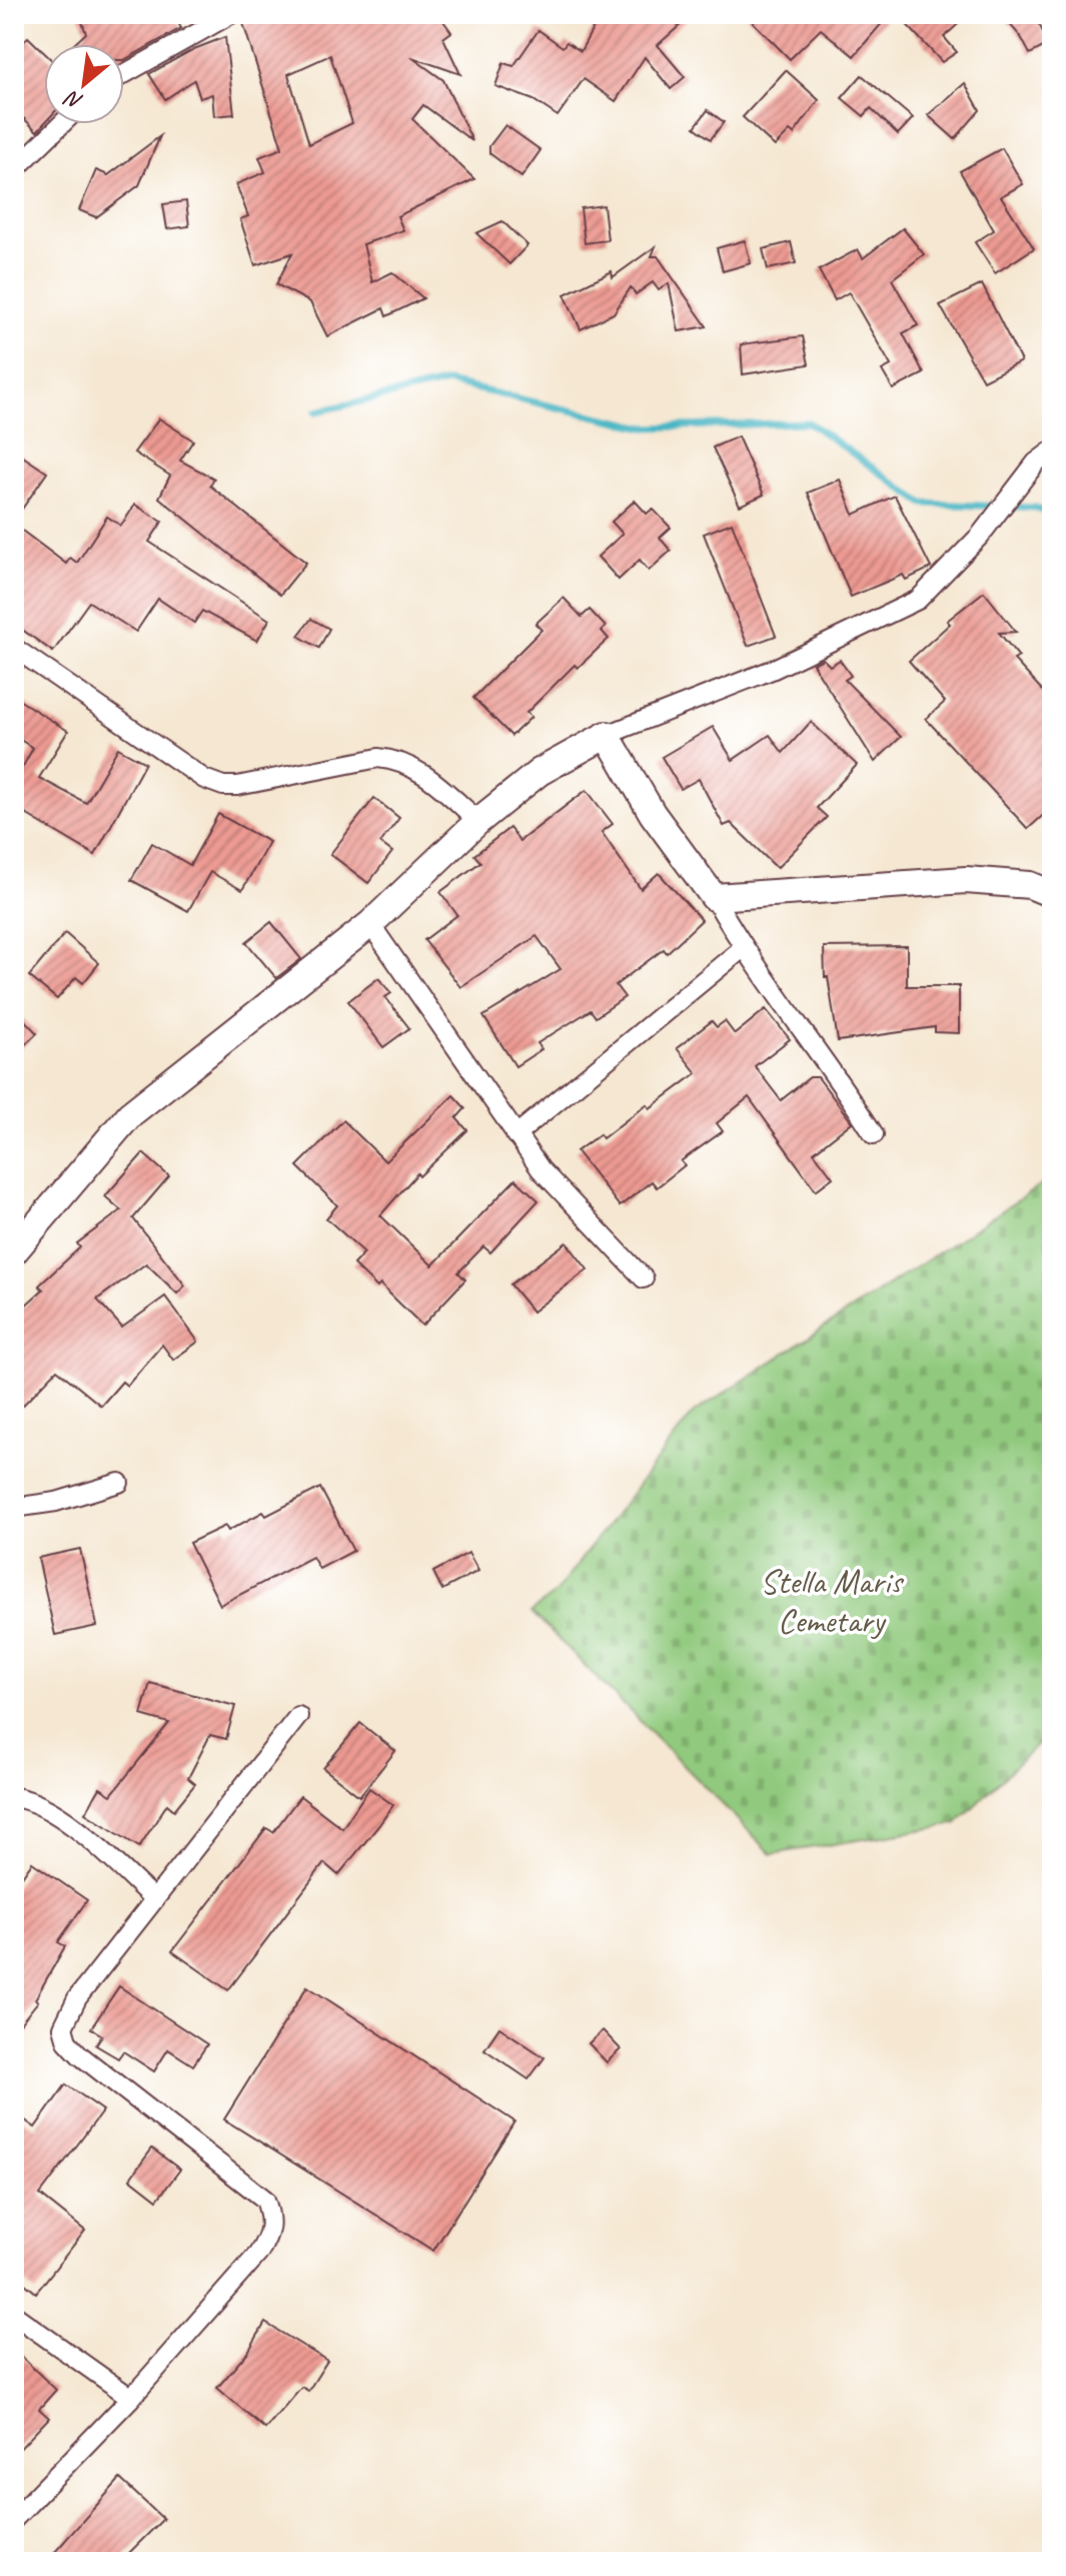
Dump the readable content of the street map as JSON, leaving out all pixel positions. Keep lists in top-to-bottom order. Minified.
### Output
{"parks":["Stella Maris Cemetary"],"north":"bottom left"}
